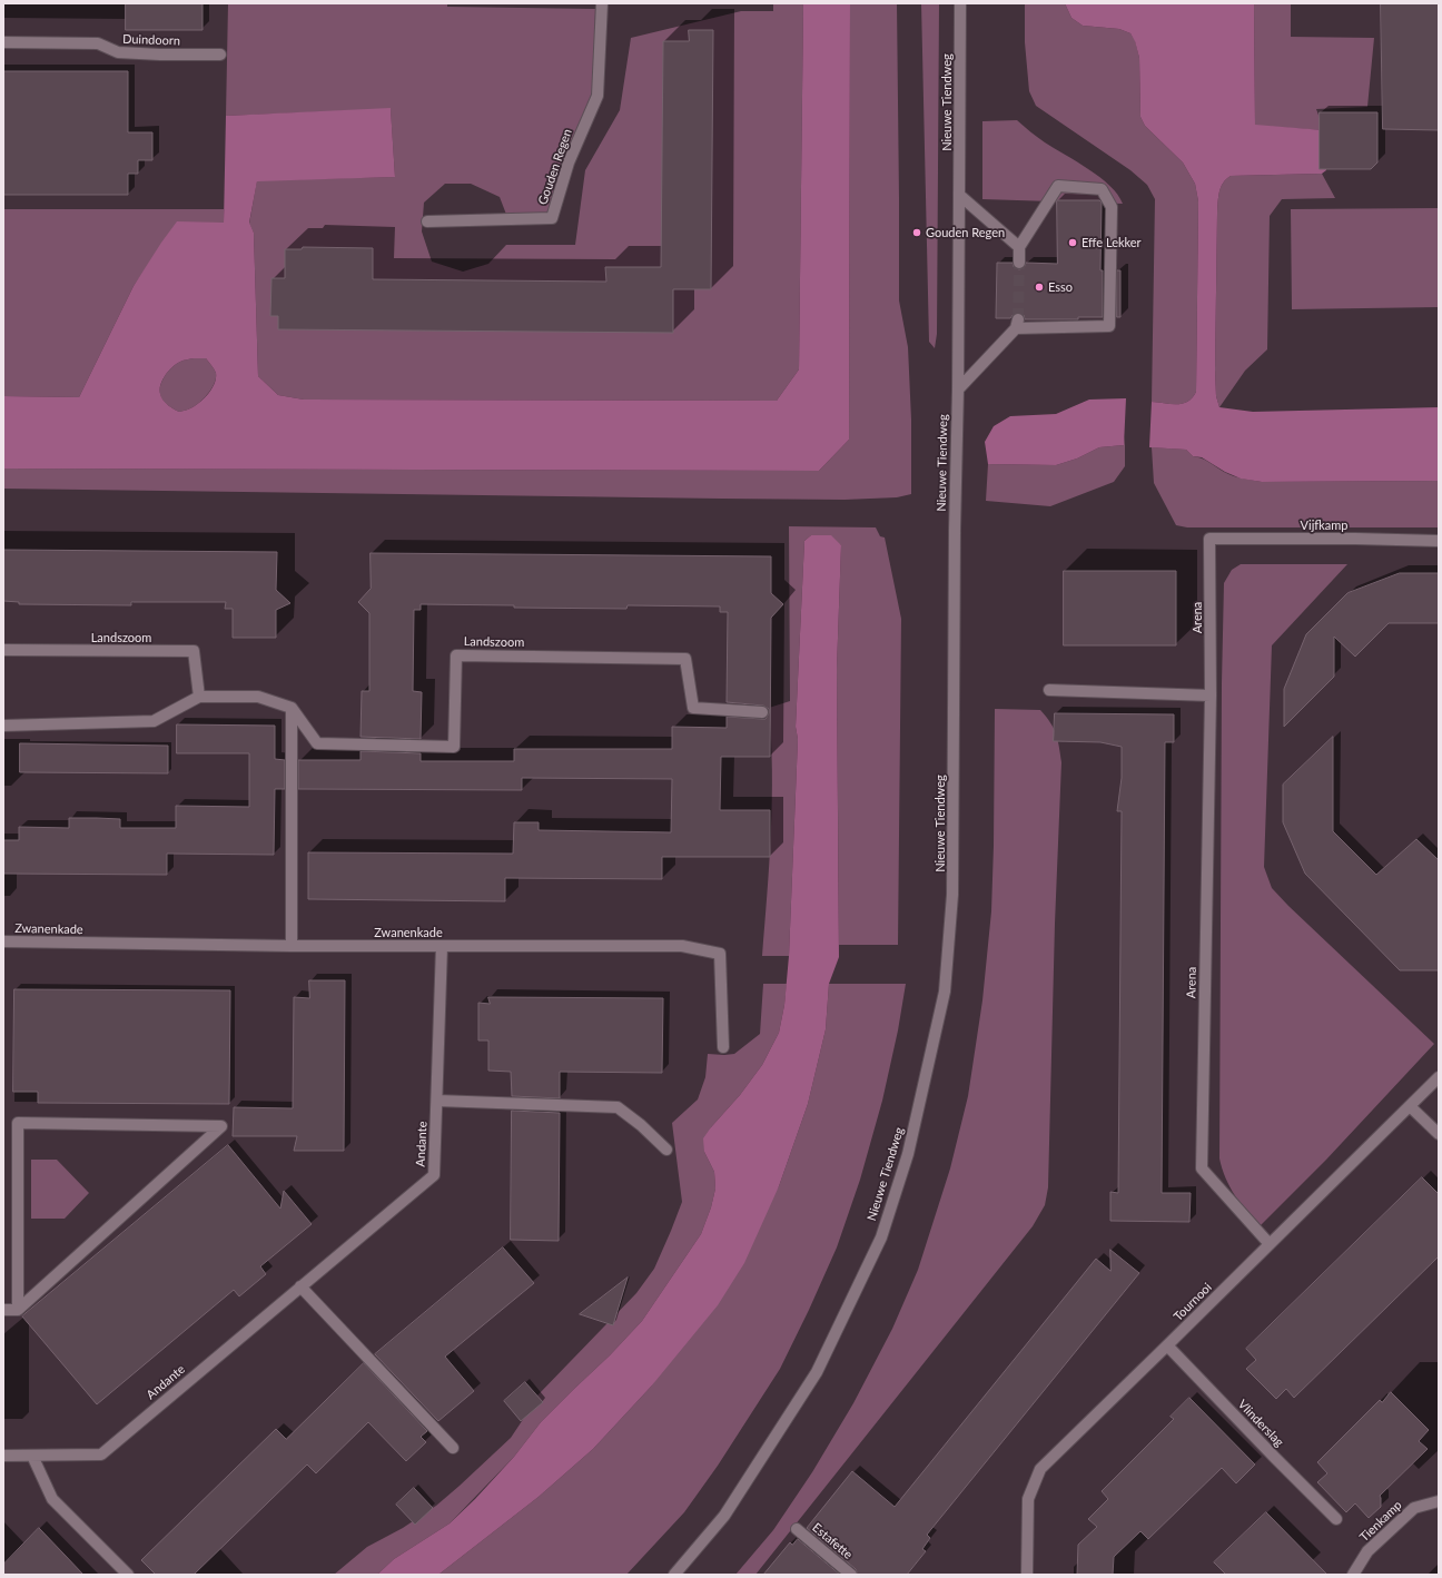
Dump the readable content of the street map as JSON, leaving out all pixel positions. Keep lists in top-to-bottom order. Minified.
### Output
{"streets":{"street":["Duindoorn","Nieuwe Tiendweg","Gouden Regen","Vijfkamp","Arena","Landszoom","Zwanenkade","Andante","Tournooi","Vlinderslag","Tienkamp","Estafette"]},"crossings":[["Vijfkamp","Arena"],["Arena","Tournooi"],["Zwanenkade","Andante"],["Tournooi","Vlinderslag"]],"places":["Gouden Regen","Effe Lekker","Esso"]}
